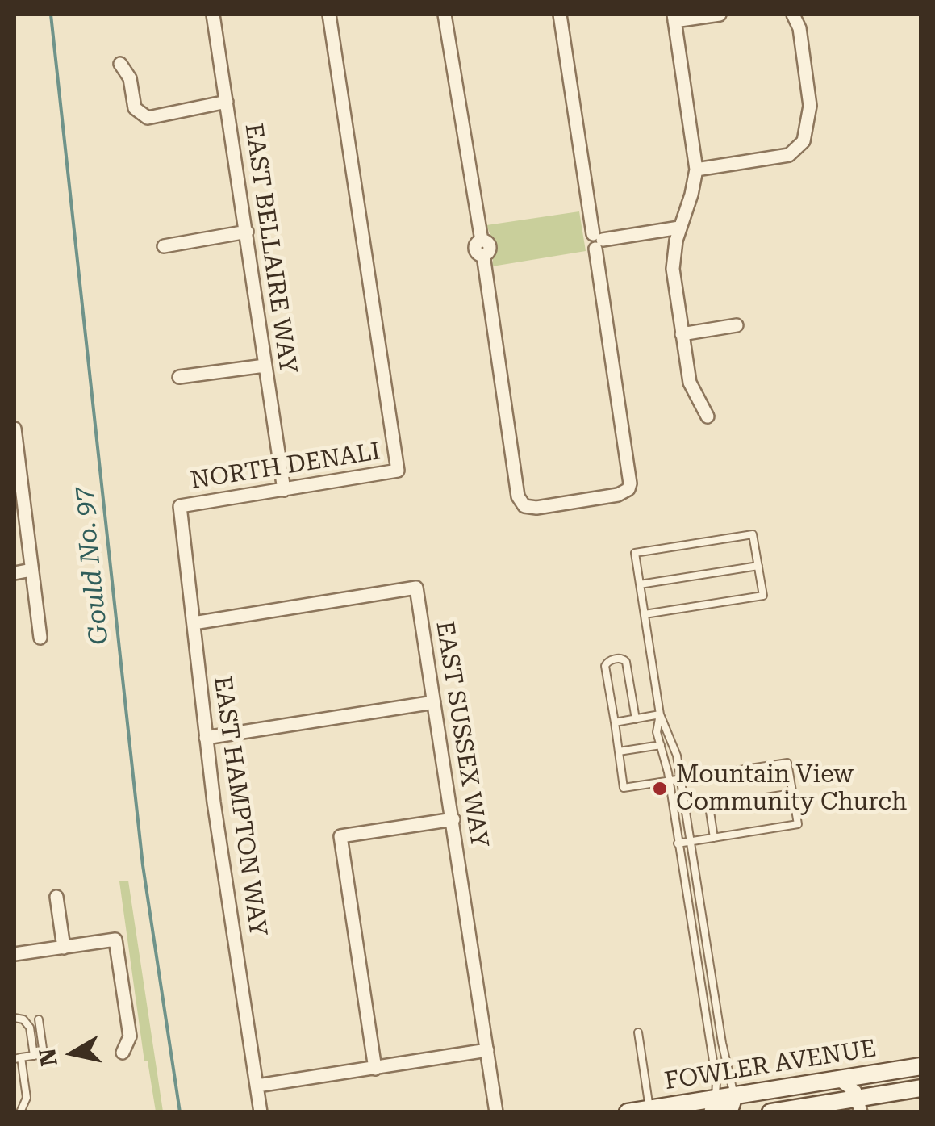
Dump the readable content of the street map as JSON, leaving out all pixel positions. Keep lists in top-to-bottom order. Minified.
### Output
{"streets":{"main road":["FOWLER AVENUE"],"street":["EAST BELLAIRE WAY","NORTH DENALI","EAST SUSSEX WAY","EAST HAMPTON WAY"]},"crossings":[["EAST BELLAIRE WAY","NORTH DENALI"],["NORTH DENALI","EAST HAMPTON WAY"],["EAST SUSSEX WAY","EAST HAMPTON WAY"]],"water":["Gould No. 97"],"places":["Mountain View Community Church"],"north":"left"}
